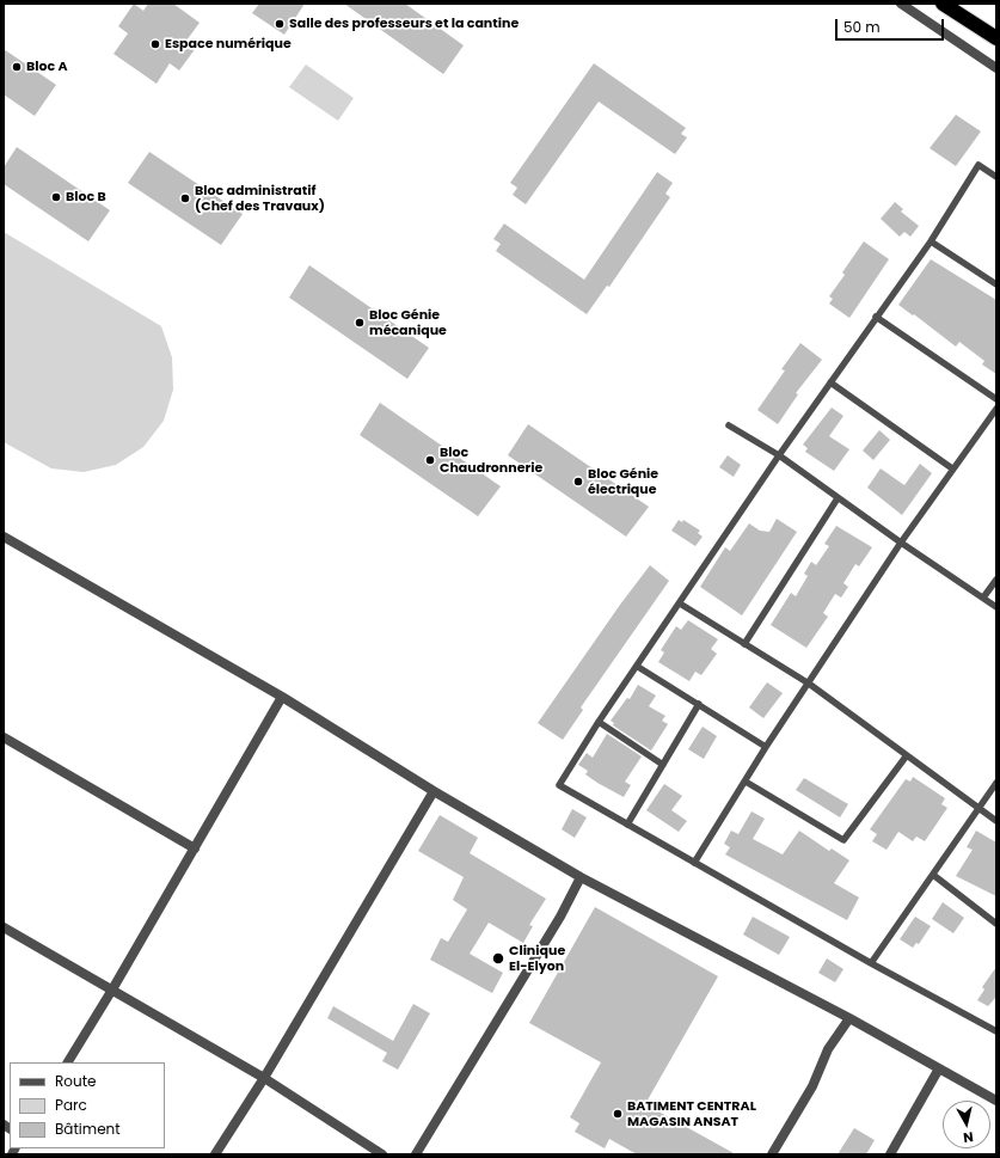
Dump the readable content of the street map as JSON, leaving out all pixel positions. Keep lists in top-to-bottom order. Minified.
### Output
{"places":["Salle des professeurs et la cantine","Espace numérique","Bloc A","Bloc B","Bloc administratif (Chef des Travaux)","Bloc Génie mécanique","Bloc Chaudronnerie","Bloc Génie électrique","Clinique El-Elyon","BATIMENT CENTRAL MAGASIN ANSAT"],"legend":["Route","Parc","Bâtiment"],"scale_bar":"50 m","north":"bottom"}
